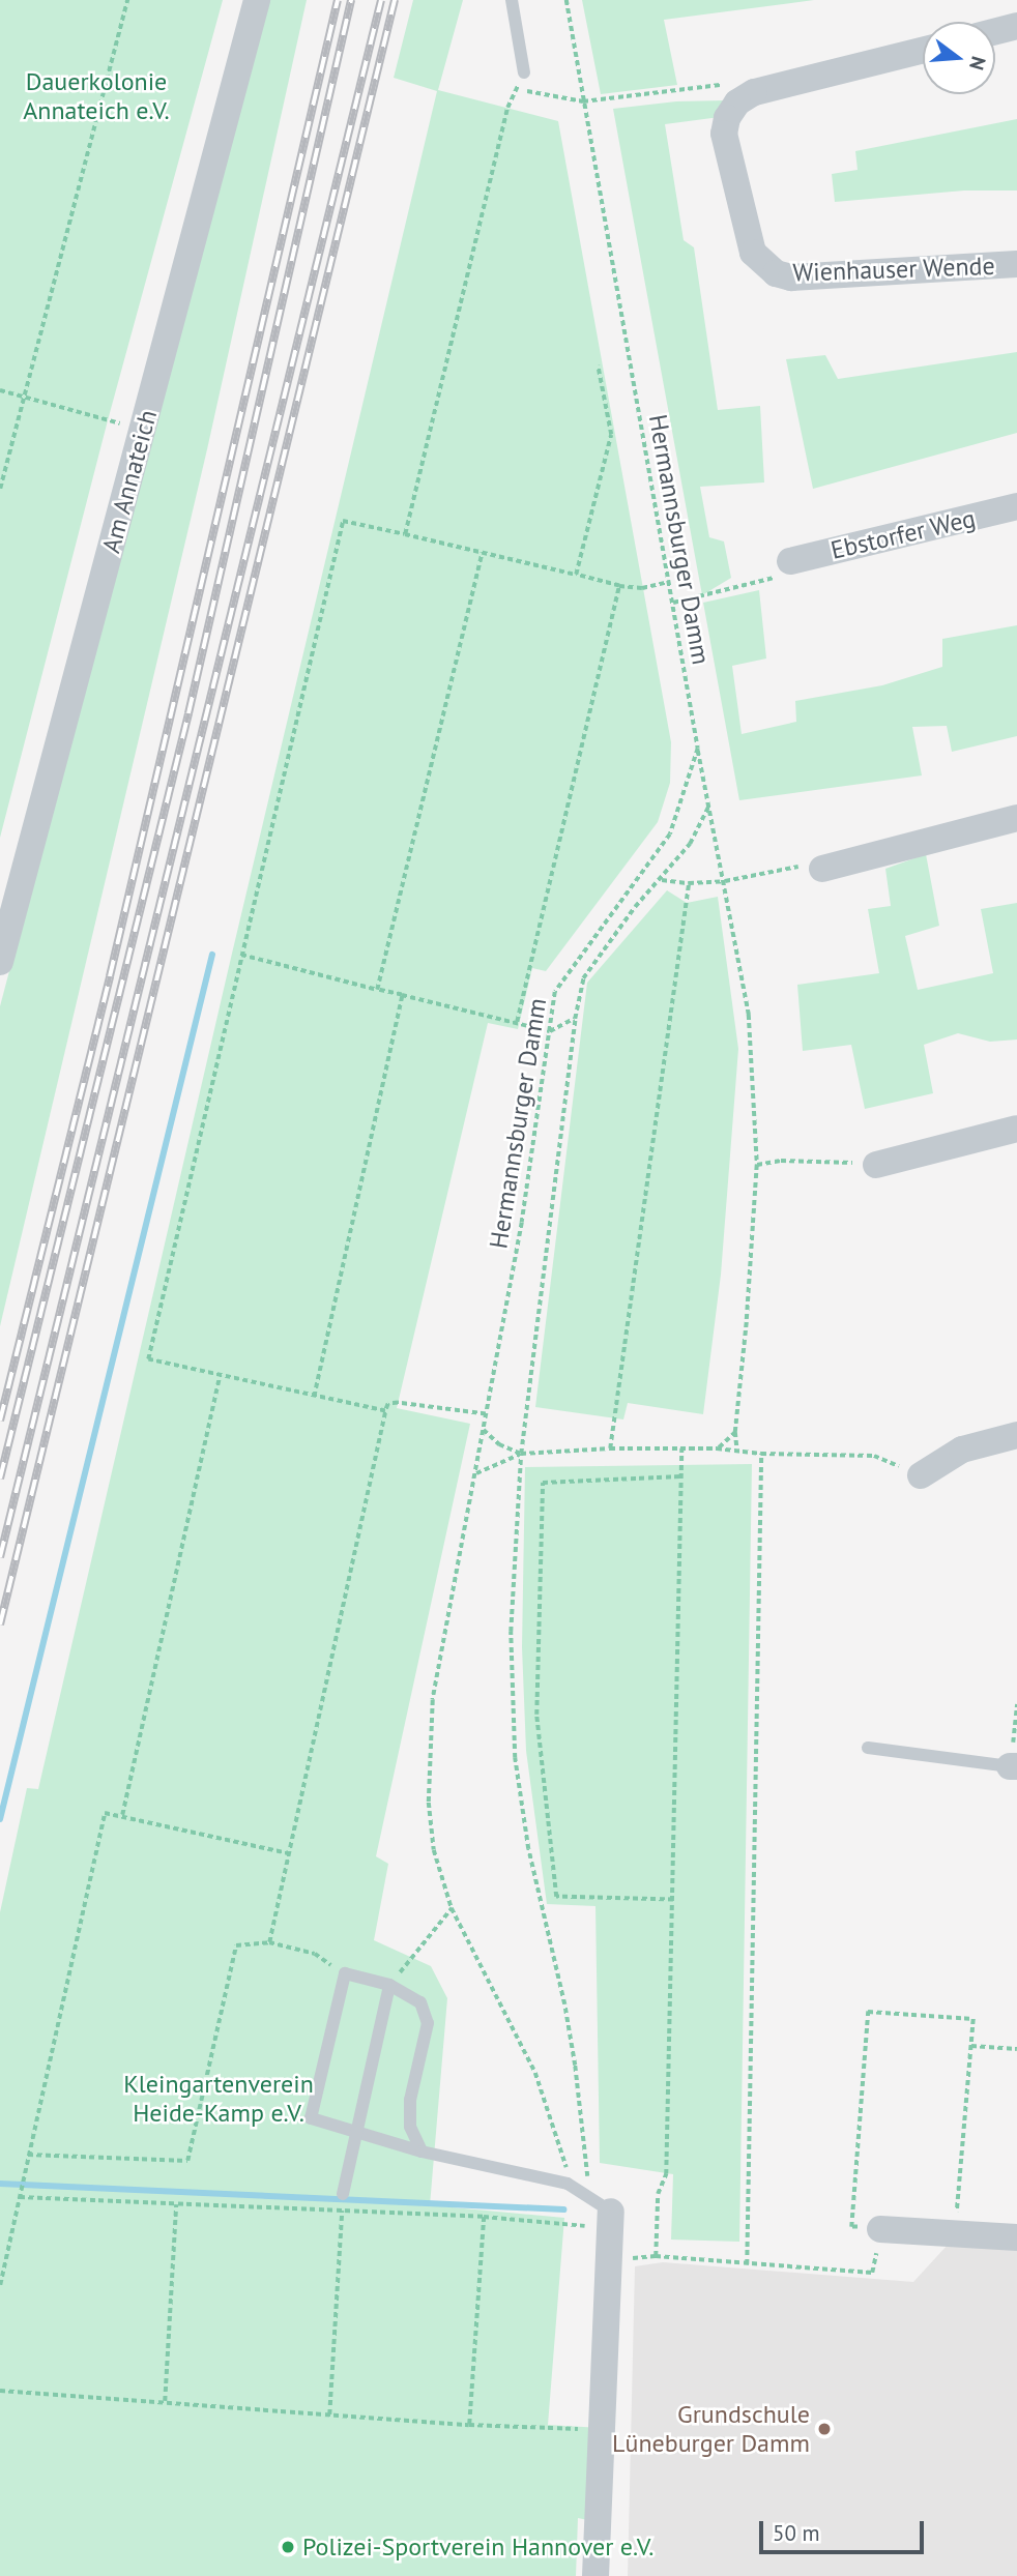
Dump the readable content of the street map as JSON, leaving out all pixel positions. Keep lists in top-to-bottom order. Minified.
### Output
{"streets":{"street":["Wienhauser Wende","Am Annateich","Ebstorfer Weg"],"path":["Hermannsburger Damm"]},"parks":["Dauerkolonie Annateich e.V.","Kleingartenverein Heide-Kamp e.V."],"places":["Grundschule Lüneburger Damm","Polizei-Sportverein Hannover e.V."],"scale_bar":"50 m","north":"right"}
